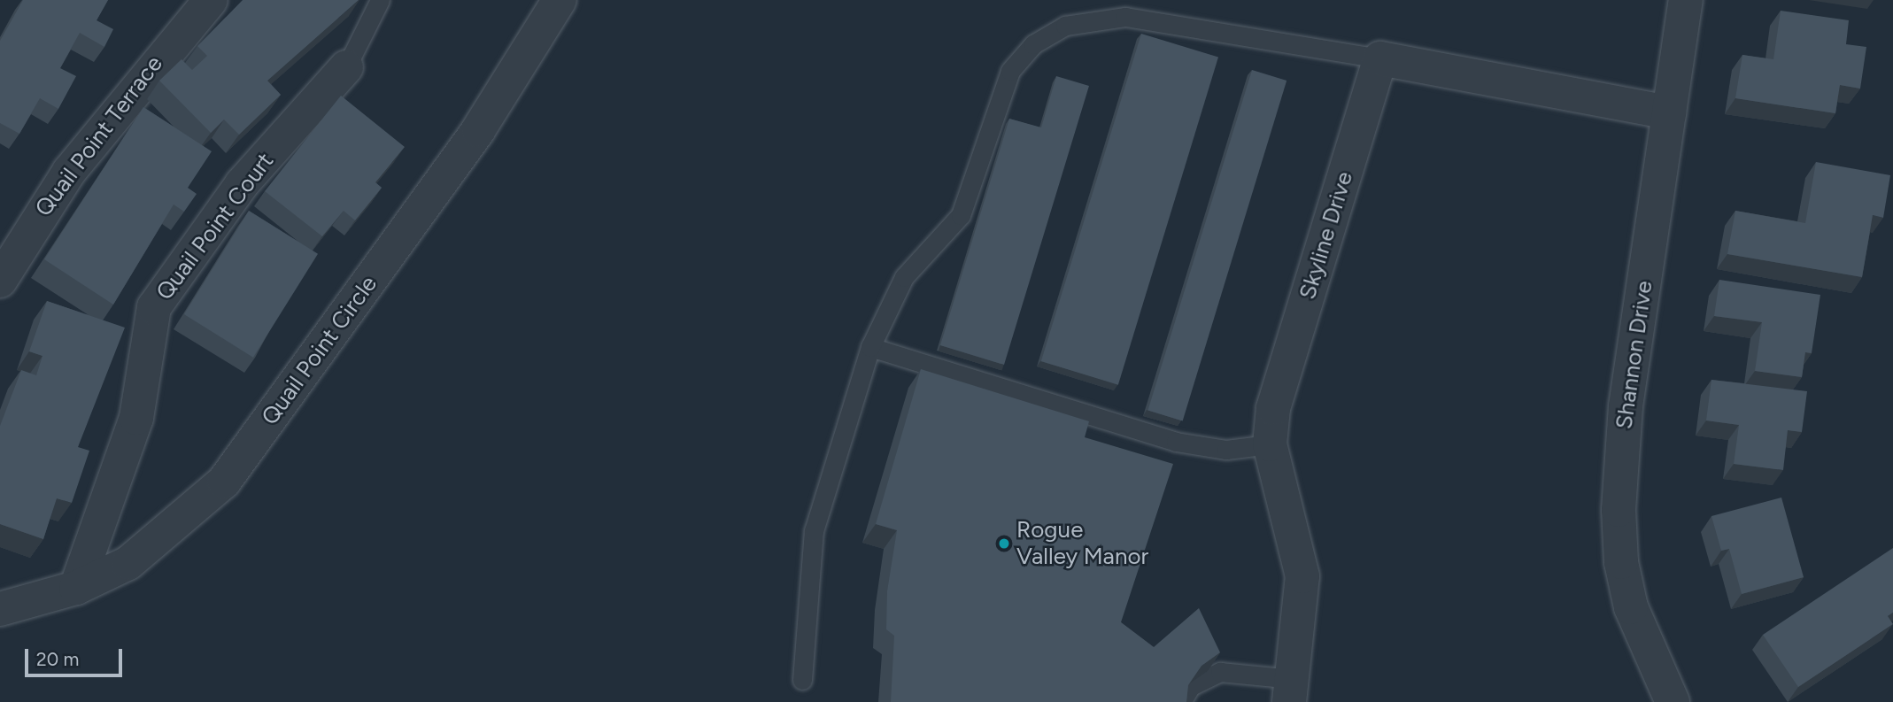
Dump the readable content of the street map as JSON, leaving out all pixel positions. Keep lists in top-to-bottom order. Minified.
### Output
{"streets":{"street":["Quail Point Terrace","Quail Point Court","Skyline Drive","Quail Point Circle","Shannon Drive"]},"crossings":[["Quail Point Court","Quail Point Circle"]],"places":["Rogue Valley Manor"],"scale_bar":"20 m"}
